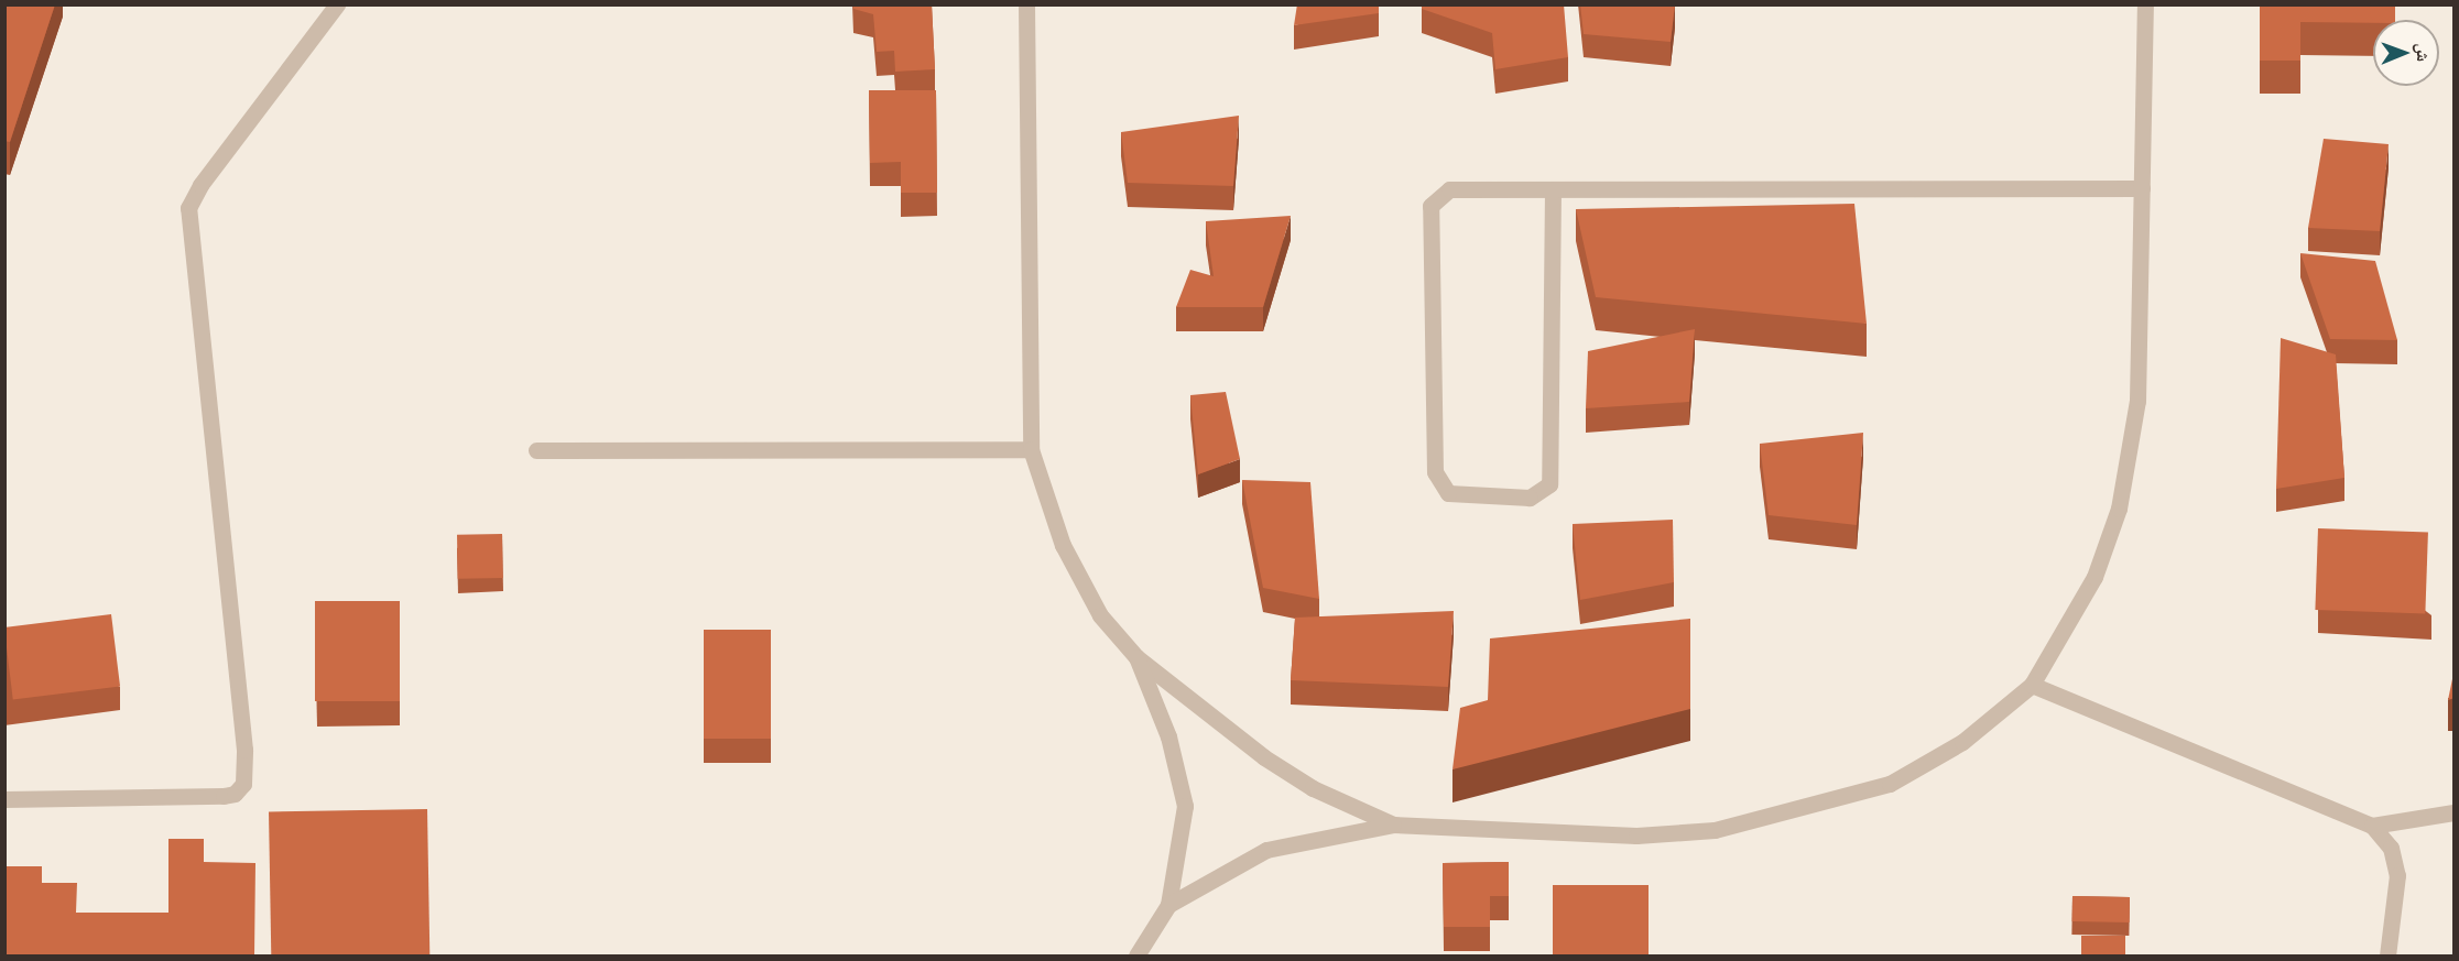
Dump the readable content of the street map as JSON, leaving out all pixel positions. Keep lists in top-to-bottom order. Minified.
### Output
{"north":"right"}
